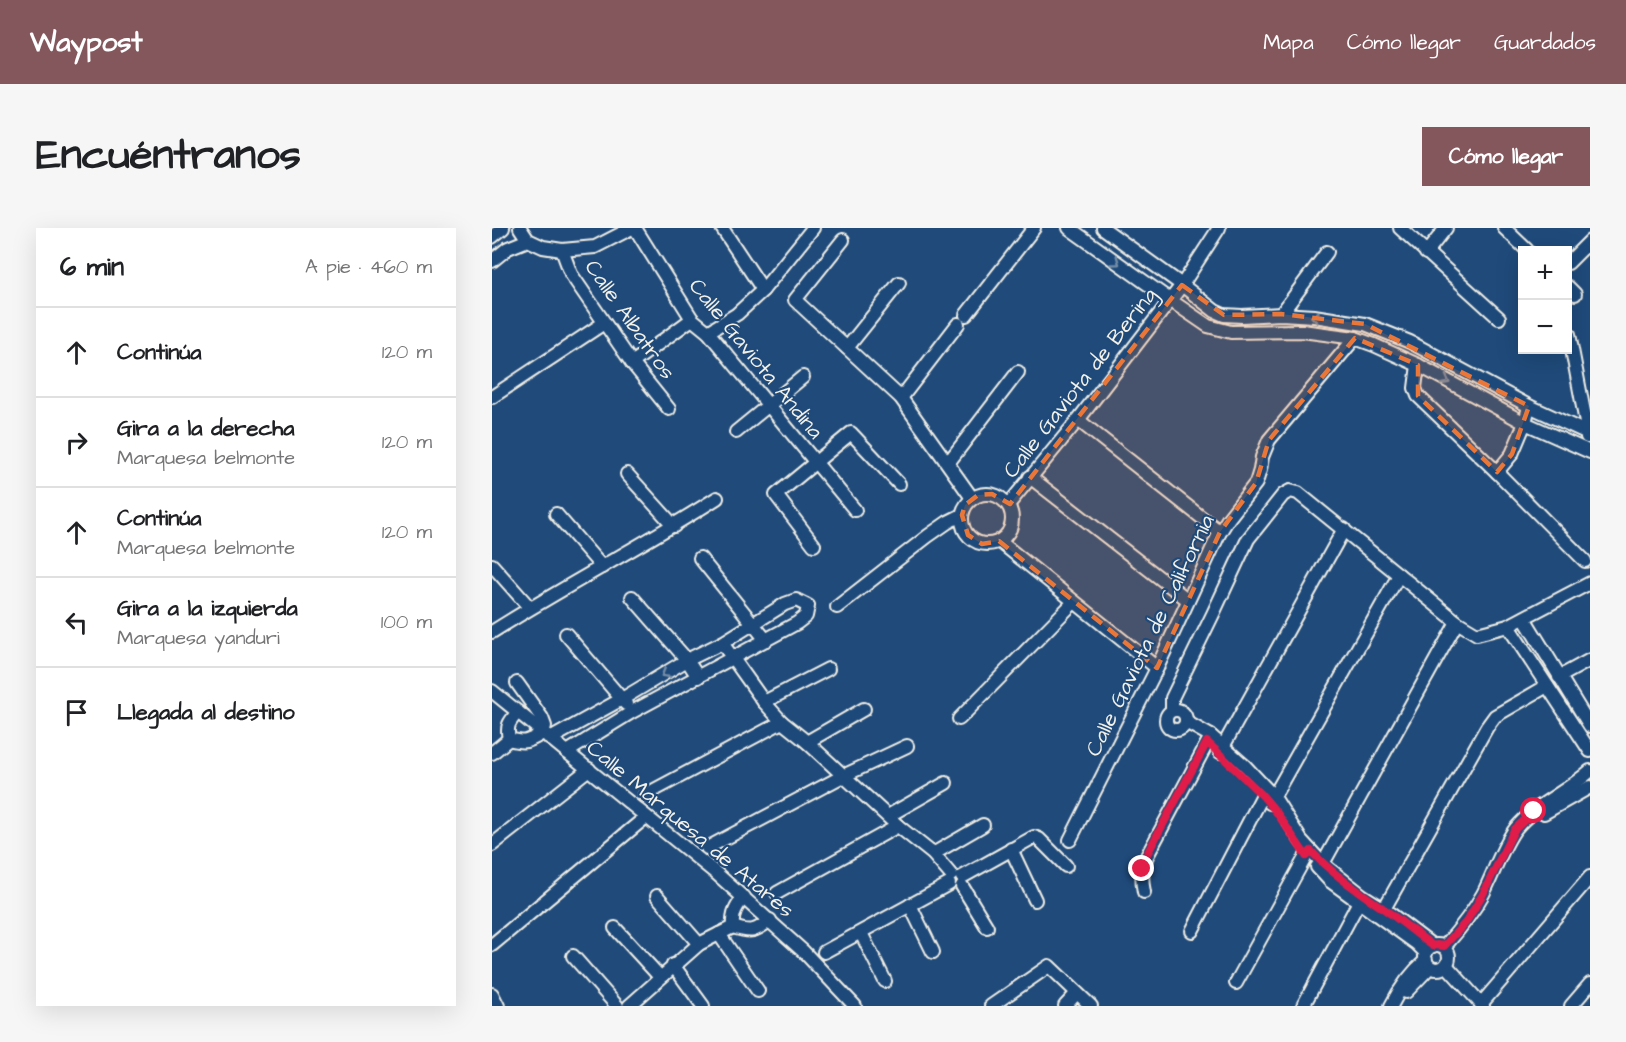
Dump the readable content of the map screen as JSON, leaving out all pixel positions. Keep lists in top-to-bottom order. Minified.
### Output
{"streets":{"street":["Calle Albatros","Calle Gaviota Andina","Calle Gaviota de Bering","Calle Gaviota de California","Calle Marquesa de Atares"]},"page":{"header":"Waypost","nav":["Mapa","Cómo llegar","Guardados"],"title":"Encuéntranos","buttons":"Cómo llegar","heading":["6 min","A pie · 460 m"],"map_buttons":["+","−"],"list":[["Continúa","120 m"],["Gira a la derecha","Marquesa belmonte","120 m"],["Continúa","Marquesa belmonte","120 m"],["Gira a la izquierda","Marquesa yanduri","100 m"],"Llegada al destino"]}}
